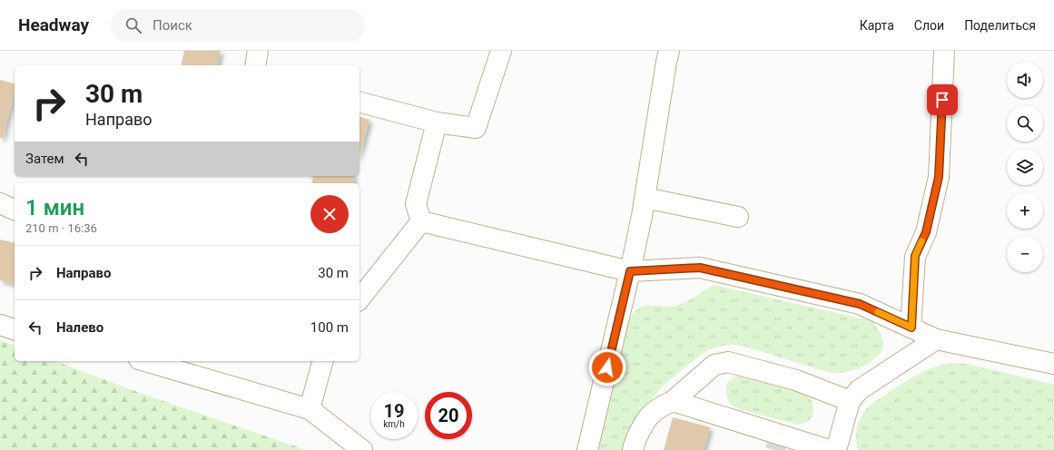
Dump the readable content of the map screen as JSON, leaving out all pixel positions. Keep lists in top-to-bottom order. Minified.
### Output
{"page":{"header":"Headway","search":"Поиск","nav":["Карта","Слои","Поделиться"],"map_buttons":["+","−"],"turn":["30 m","Направо"],"then":"Затем","heading":["1 мин","210 m · 16:36"],"list":[{"name":"Направо","value":"30 m"},{"name":"Налево","value":"100 m"}],"speed":"19 km/h","limit":"20"}}
